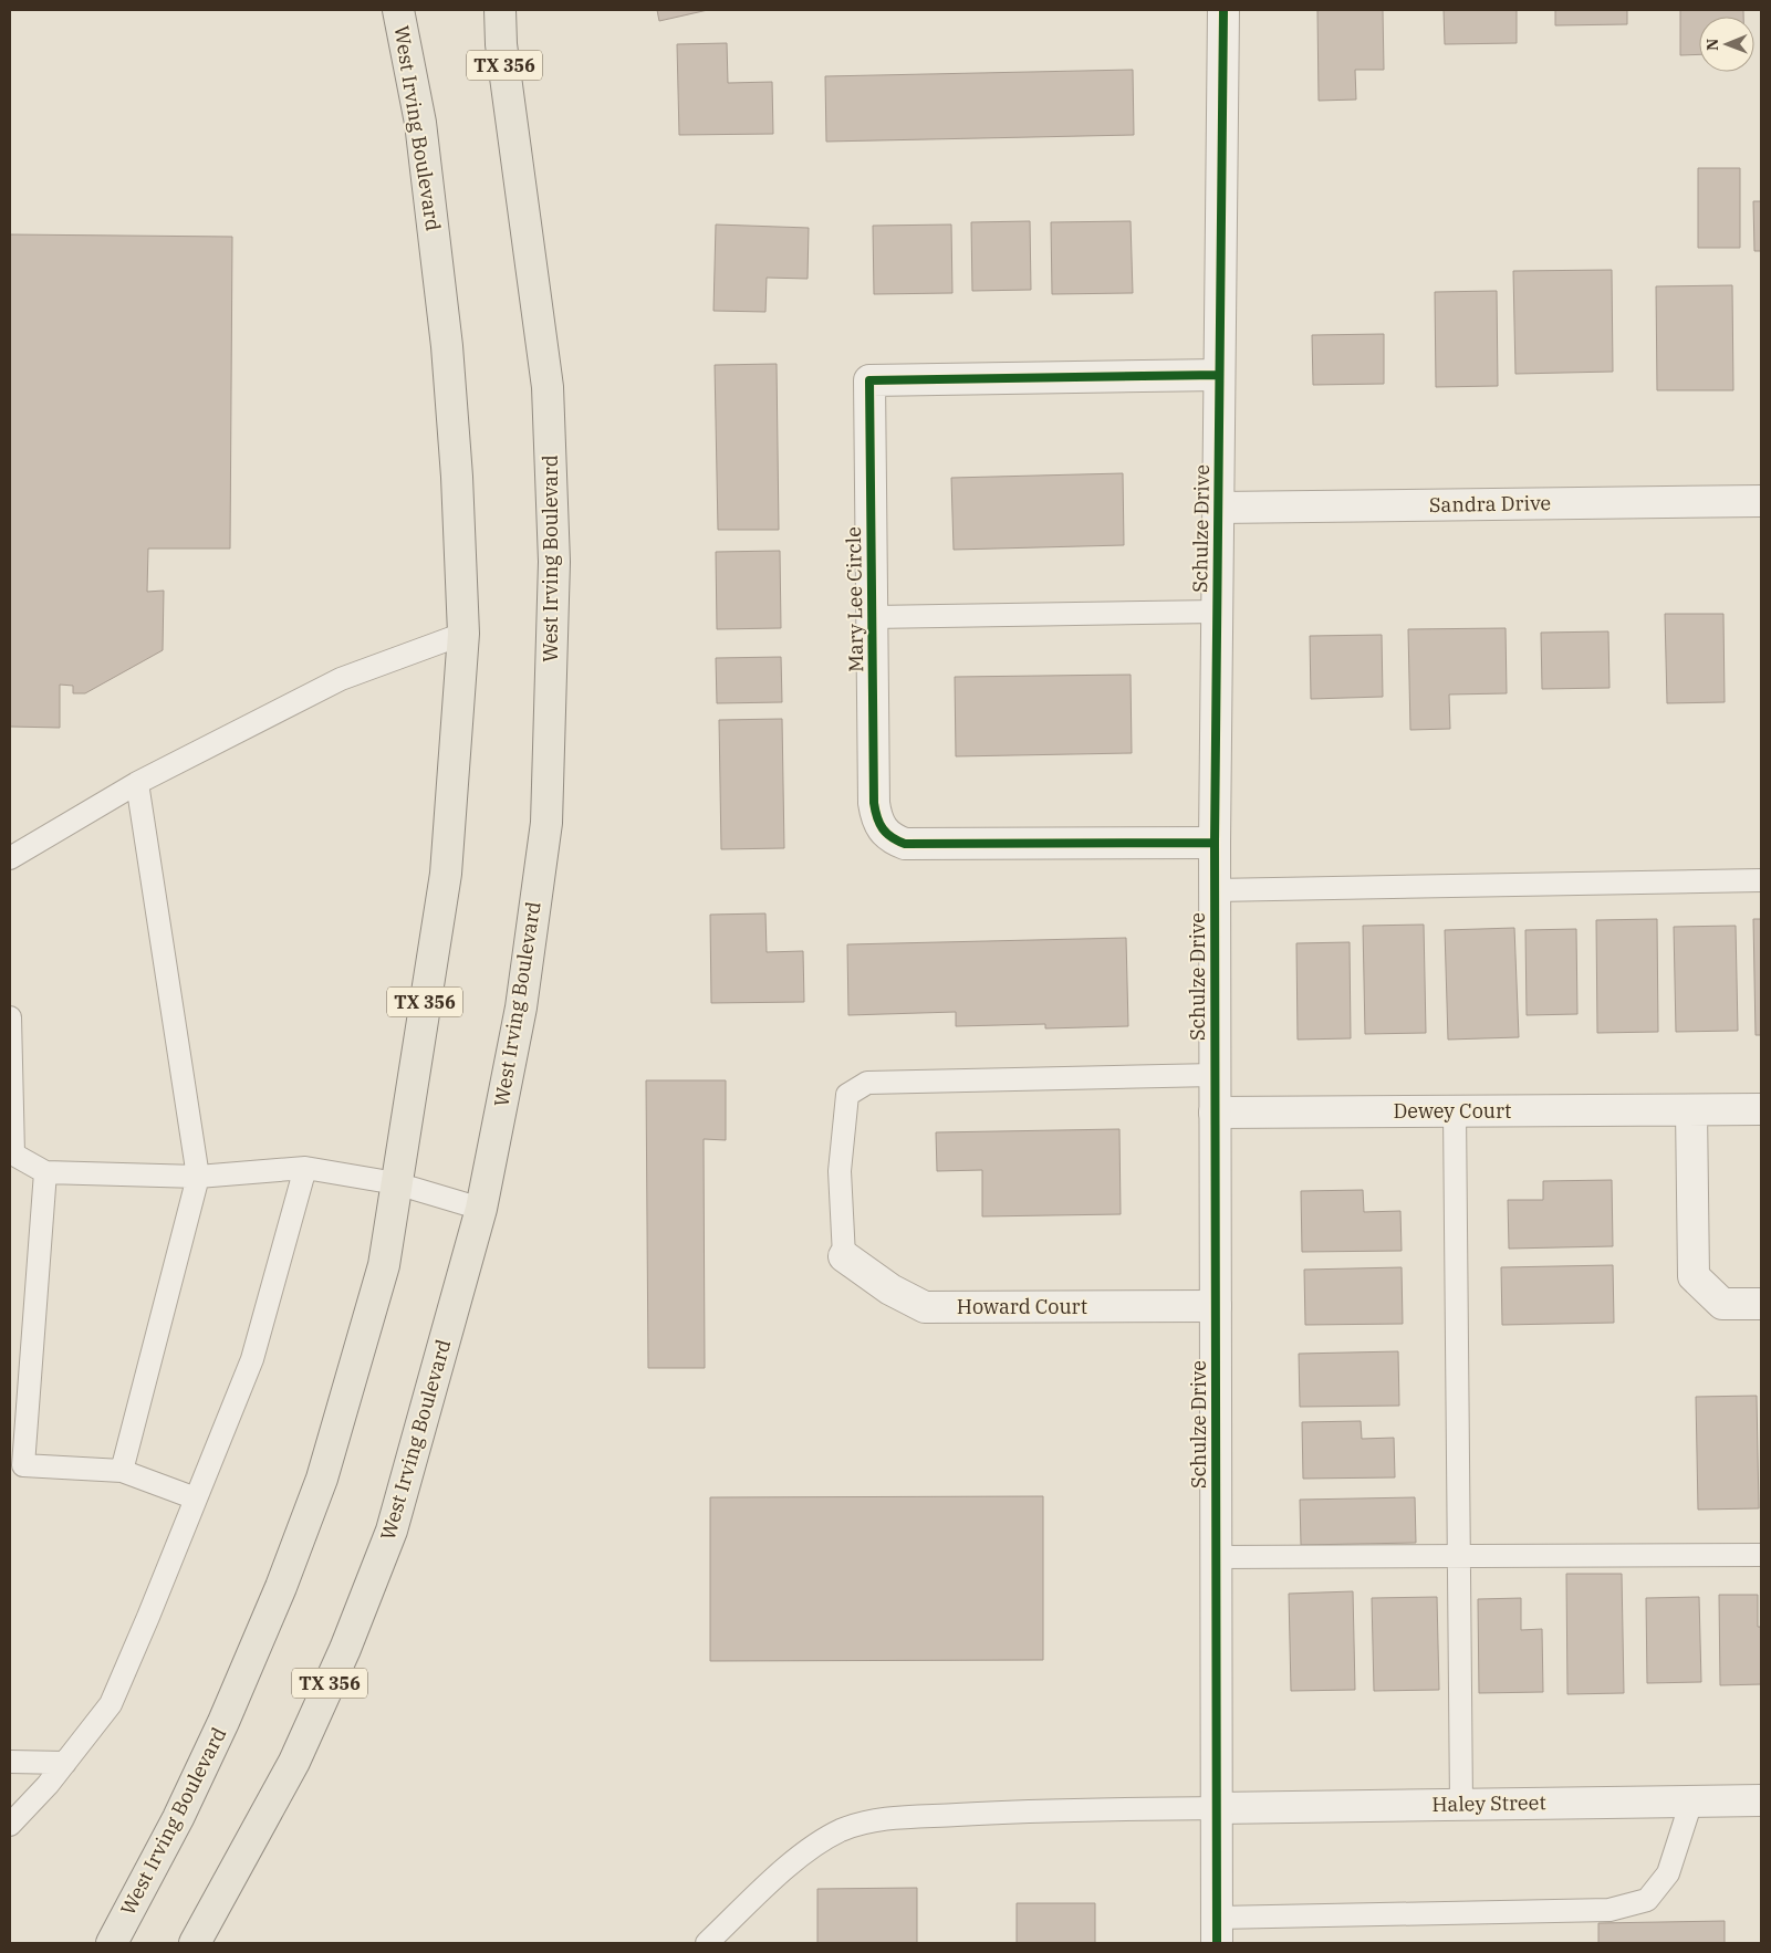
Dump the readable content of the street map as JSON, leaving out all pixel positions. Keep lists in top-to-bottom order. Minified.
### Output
{"streets":{"main road":["TX 356","West Irving Boulevard"],"street":["Sandra Drive","Schulze Drive","Mary Lee Circle","Dewey Court","Howard Court","Haley Street"]},"crossings":[["Sandra Drive","Schulze Drive"],["Schulze Drive","Mary Lee Circle"],["Schulze Drive","Dewey Court"],["Schulze Drive","Howard Court"],["Schulze Drive","Haley Street"]],"north":"left"}
